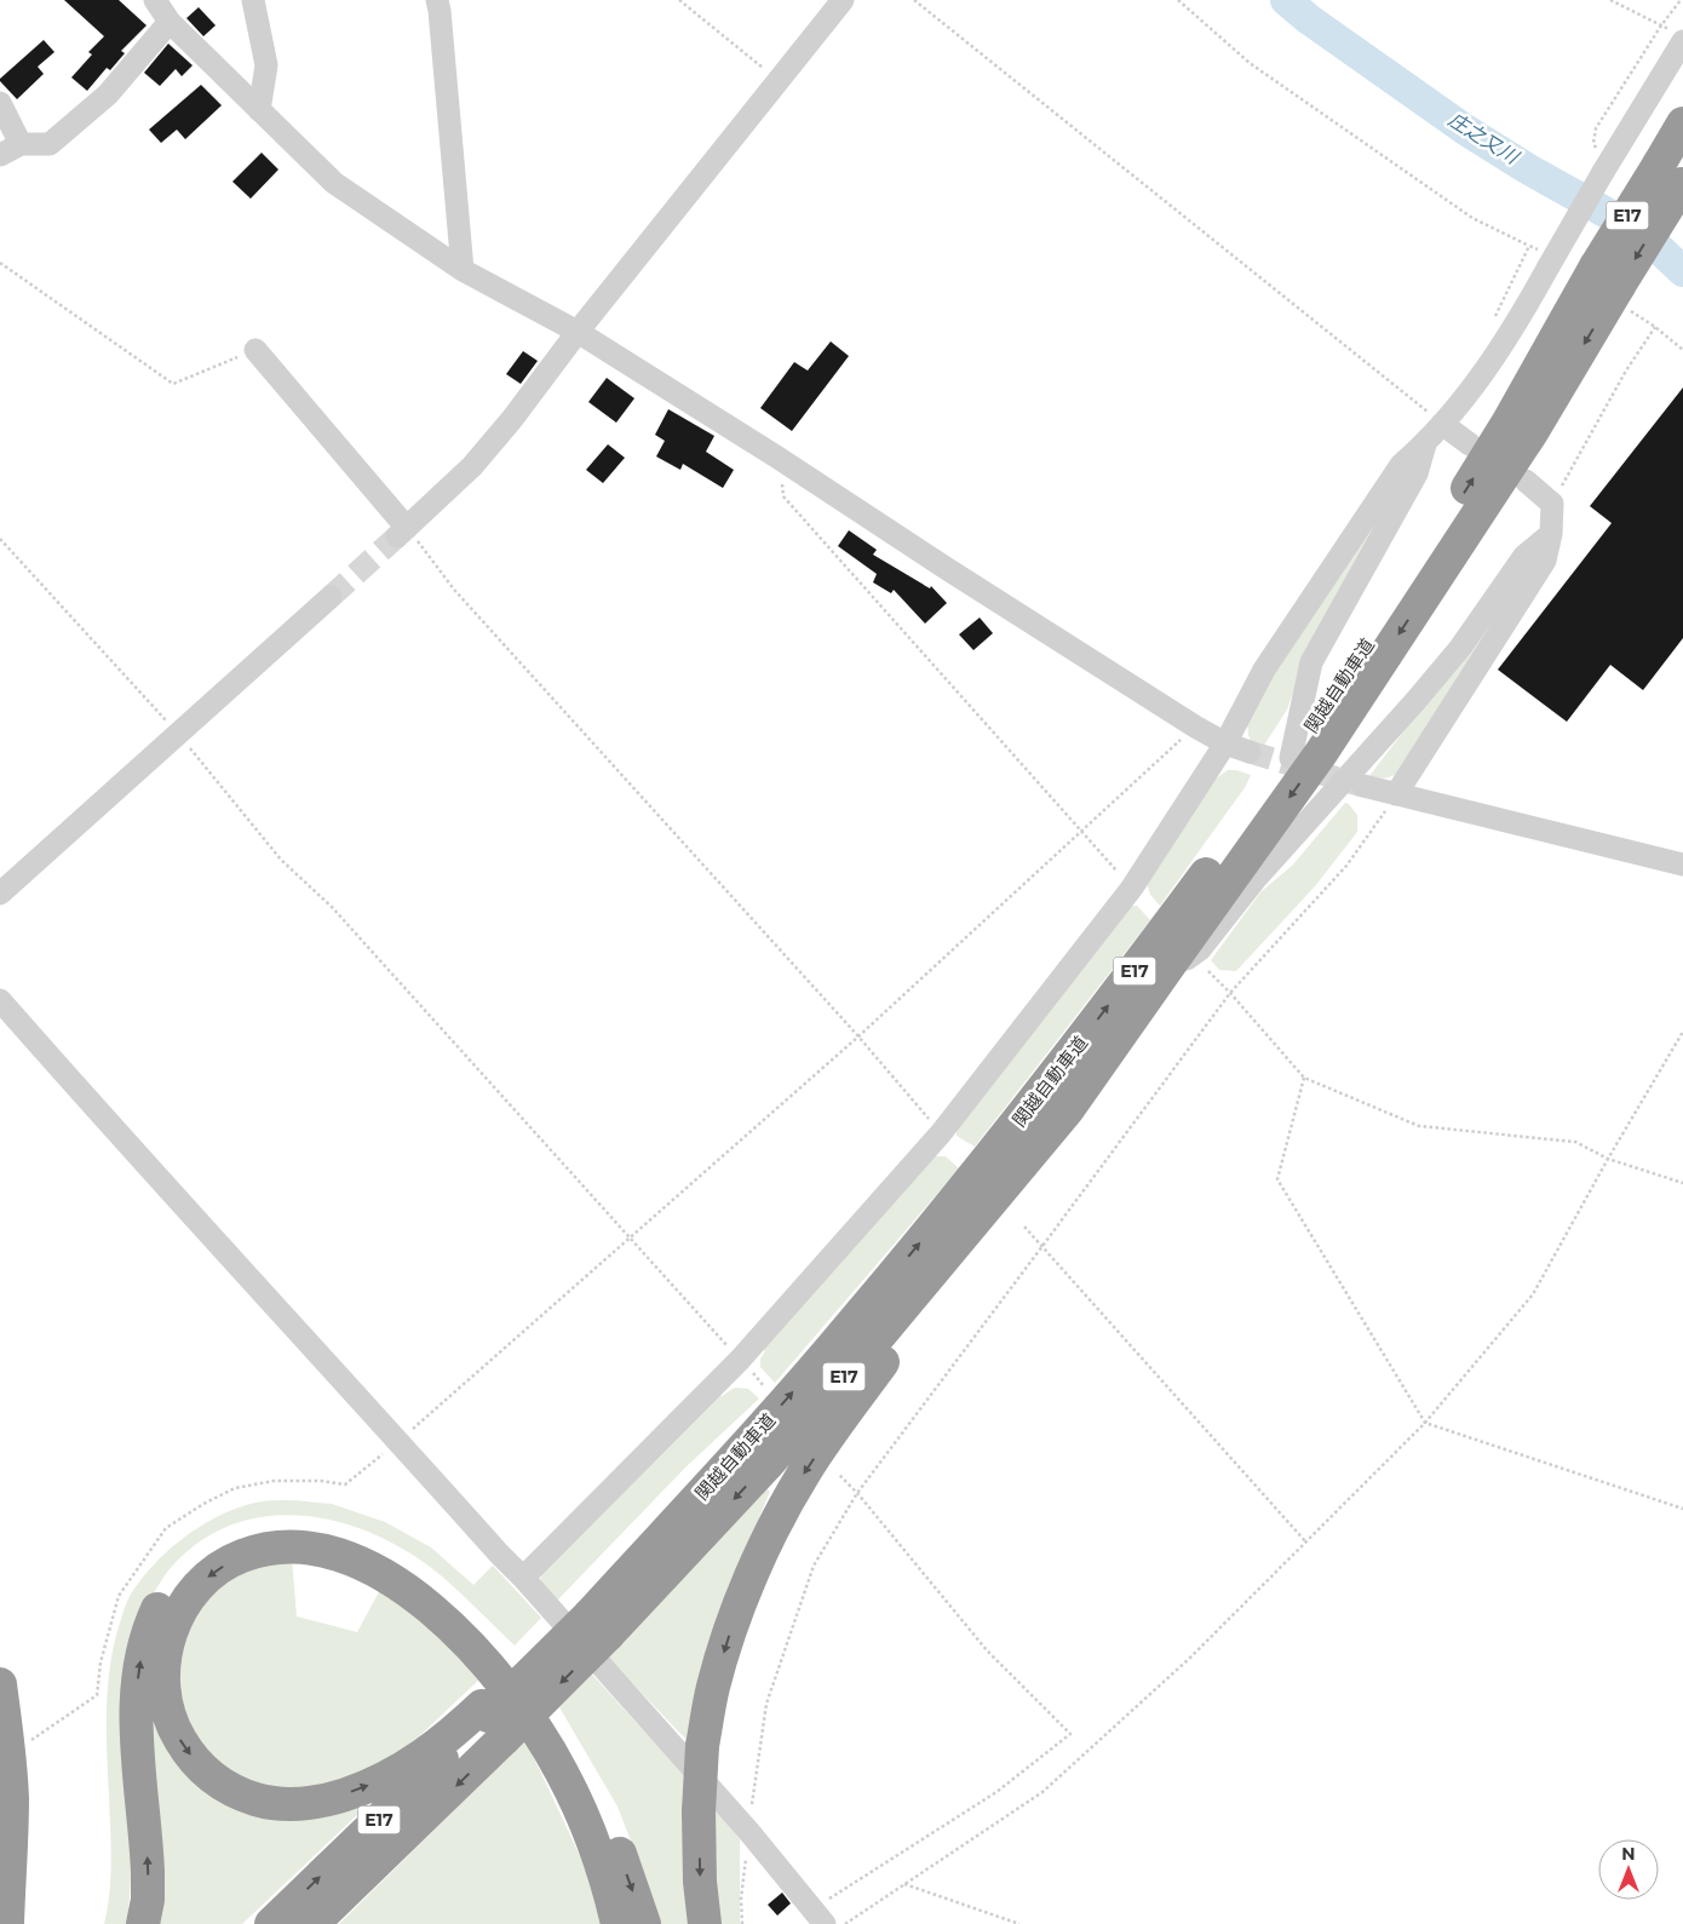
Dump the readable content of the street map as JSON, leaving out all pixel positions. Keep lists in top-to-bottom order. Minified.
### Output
{"streets":{"highway":["E17","関越自動車道"]},"water":["庄之又川"],"north":"top"}
